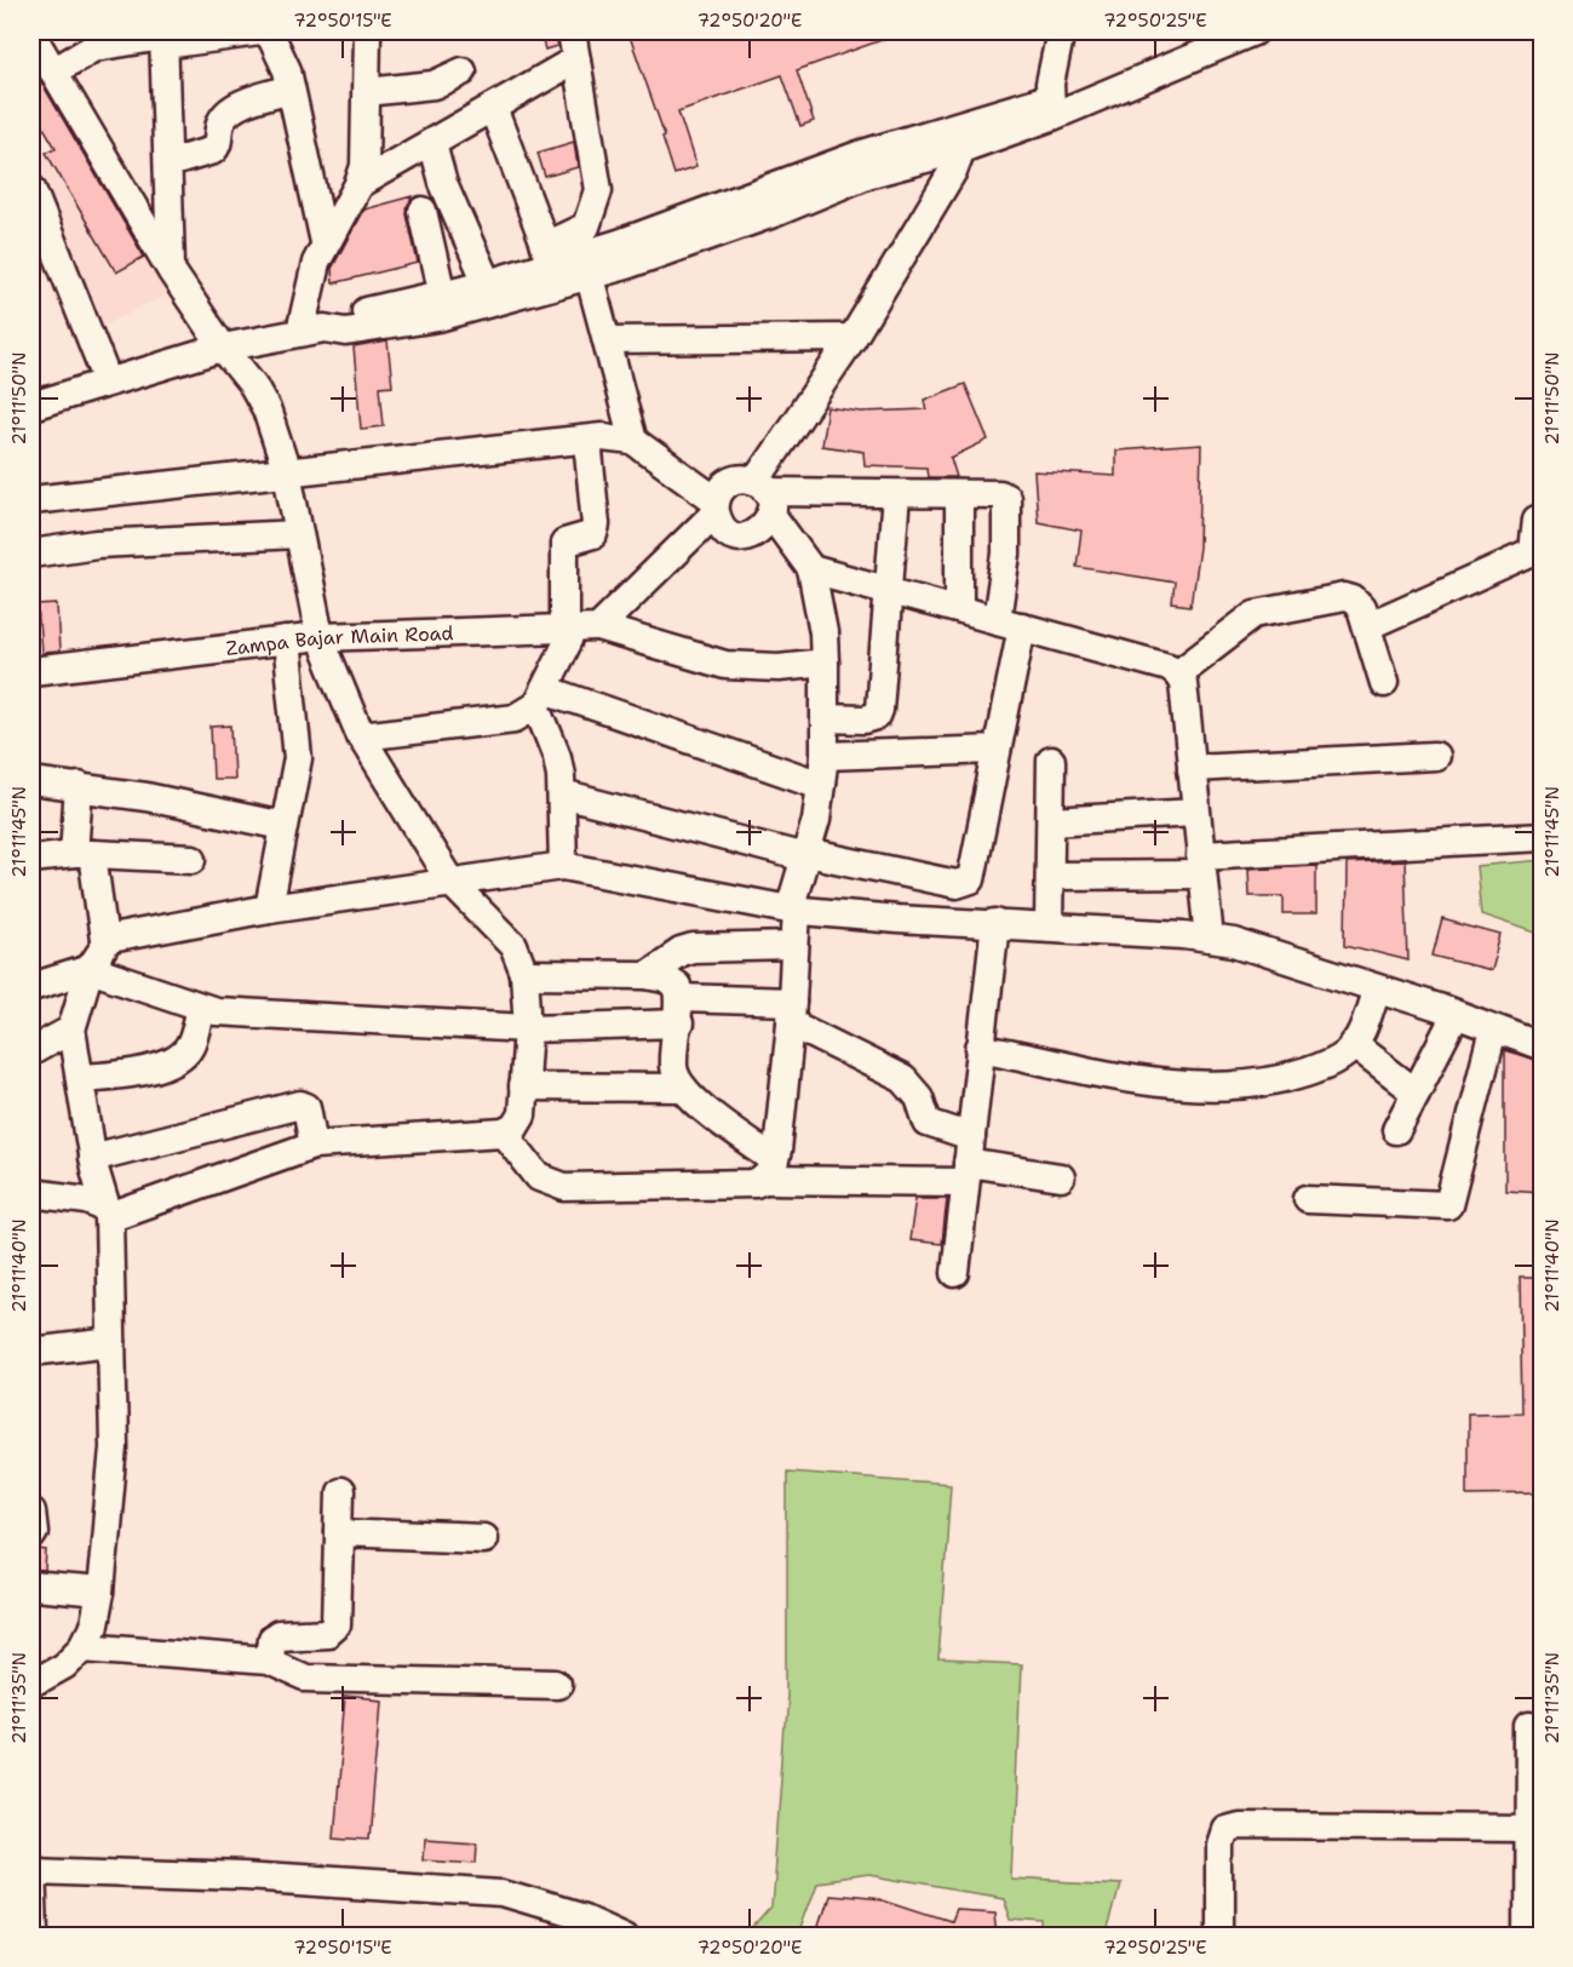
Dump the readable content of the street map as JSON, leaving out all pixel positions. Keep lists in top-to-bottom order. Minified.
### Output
{"streets":{"street":["Zampa Bajar Main Road"]},"coordinates":["72°50'15\"E","72°50'20\"E","72°50'25\"E","21°11'50\"N","21°11'45\"N","21°11'40\"N","21°11'35\"N"]}
